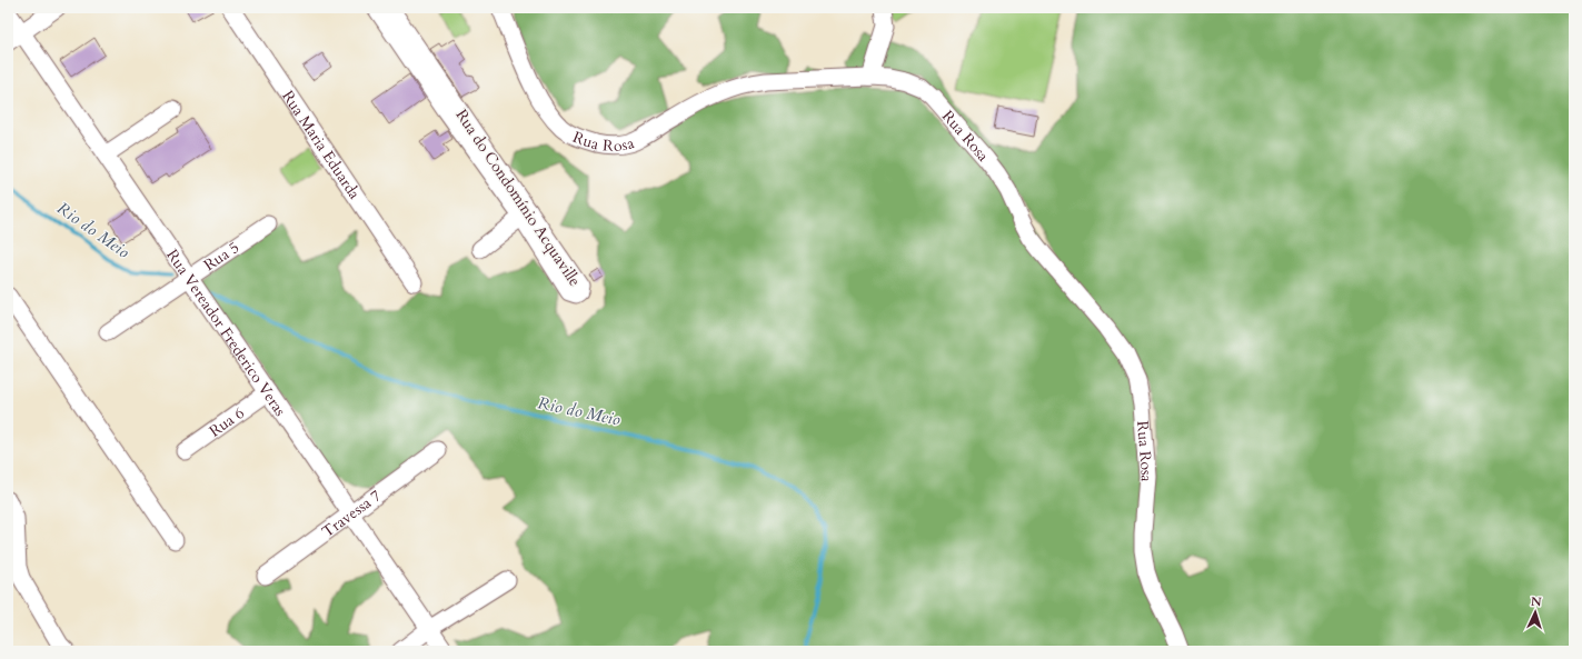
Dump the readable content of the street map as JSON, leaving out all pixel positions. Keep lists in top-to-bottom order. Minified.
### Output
{"streets":{"street":["Rua Rosa","Rua Maria Eduarda","Rua do Condomínio Acquaville","Rua 5","Rua Vereador Frederico Veras","Rua 6","Travessa 7"]},"crossings":[["Rua 5","Rua Vereador Frederico Veras"],["Rua Vereador Frederico Veras","Rua 6"],["Rua Vereador Frederico Veras","Travessa 7"]],"water":["Rio do Meio"],"north":"top"}
